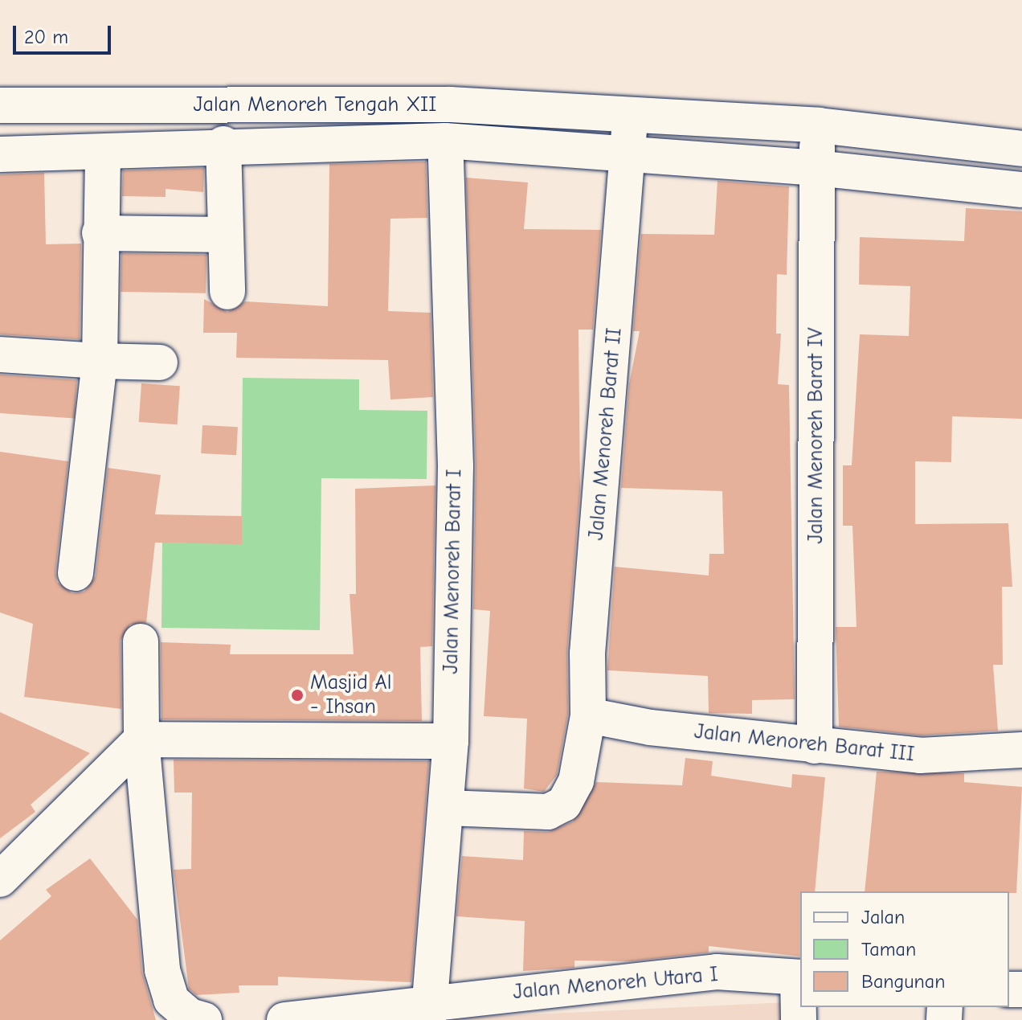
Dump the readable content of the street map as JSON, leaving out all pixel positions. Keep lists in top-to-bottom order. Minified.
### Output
{"streets":{"street":["Jalan Menoreh Tengah XII","Jalan Menoreh Barat II","Jalan Menoreh Barat IV","Jalan Menoreh Barat I","Jalan Menoreh Barat III","Jalan Menoreh Utara I"]},"crossings":[["Jalan Menoreh Tengah XII","Jalan Menoreh Barat II"],["Jalan Menoreh Tengah XII","Jalan Menoreh Barat IV"],["Jalan Menoreh Barat II","Jalan Menoreh Barat I"],["Jalan Menoreh Barat II","Jalan Menoreh Barat III"],["Jalan Menoreh Barat IV","Jalan Menoreh Barat III"],["Jalan Menoreh Barat I","Jalan Menoreh Utara I"]],"places":["Masjid Al - Ihsan"],"legend":["Jalan","Taman","Bangunan"],"scale_bar":"20 m"}
